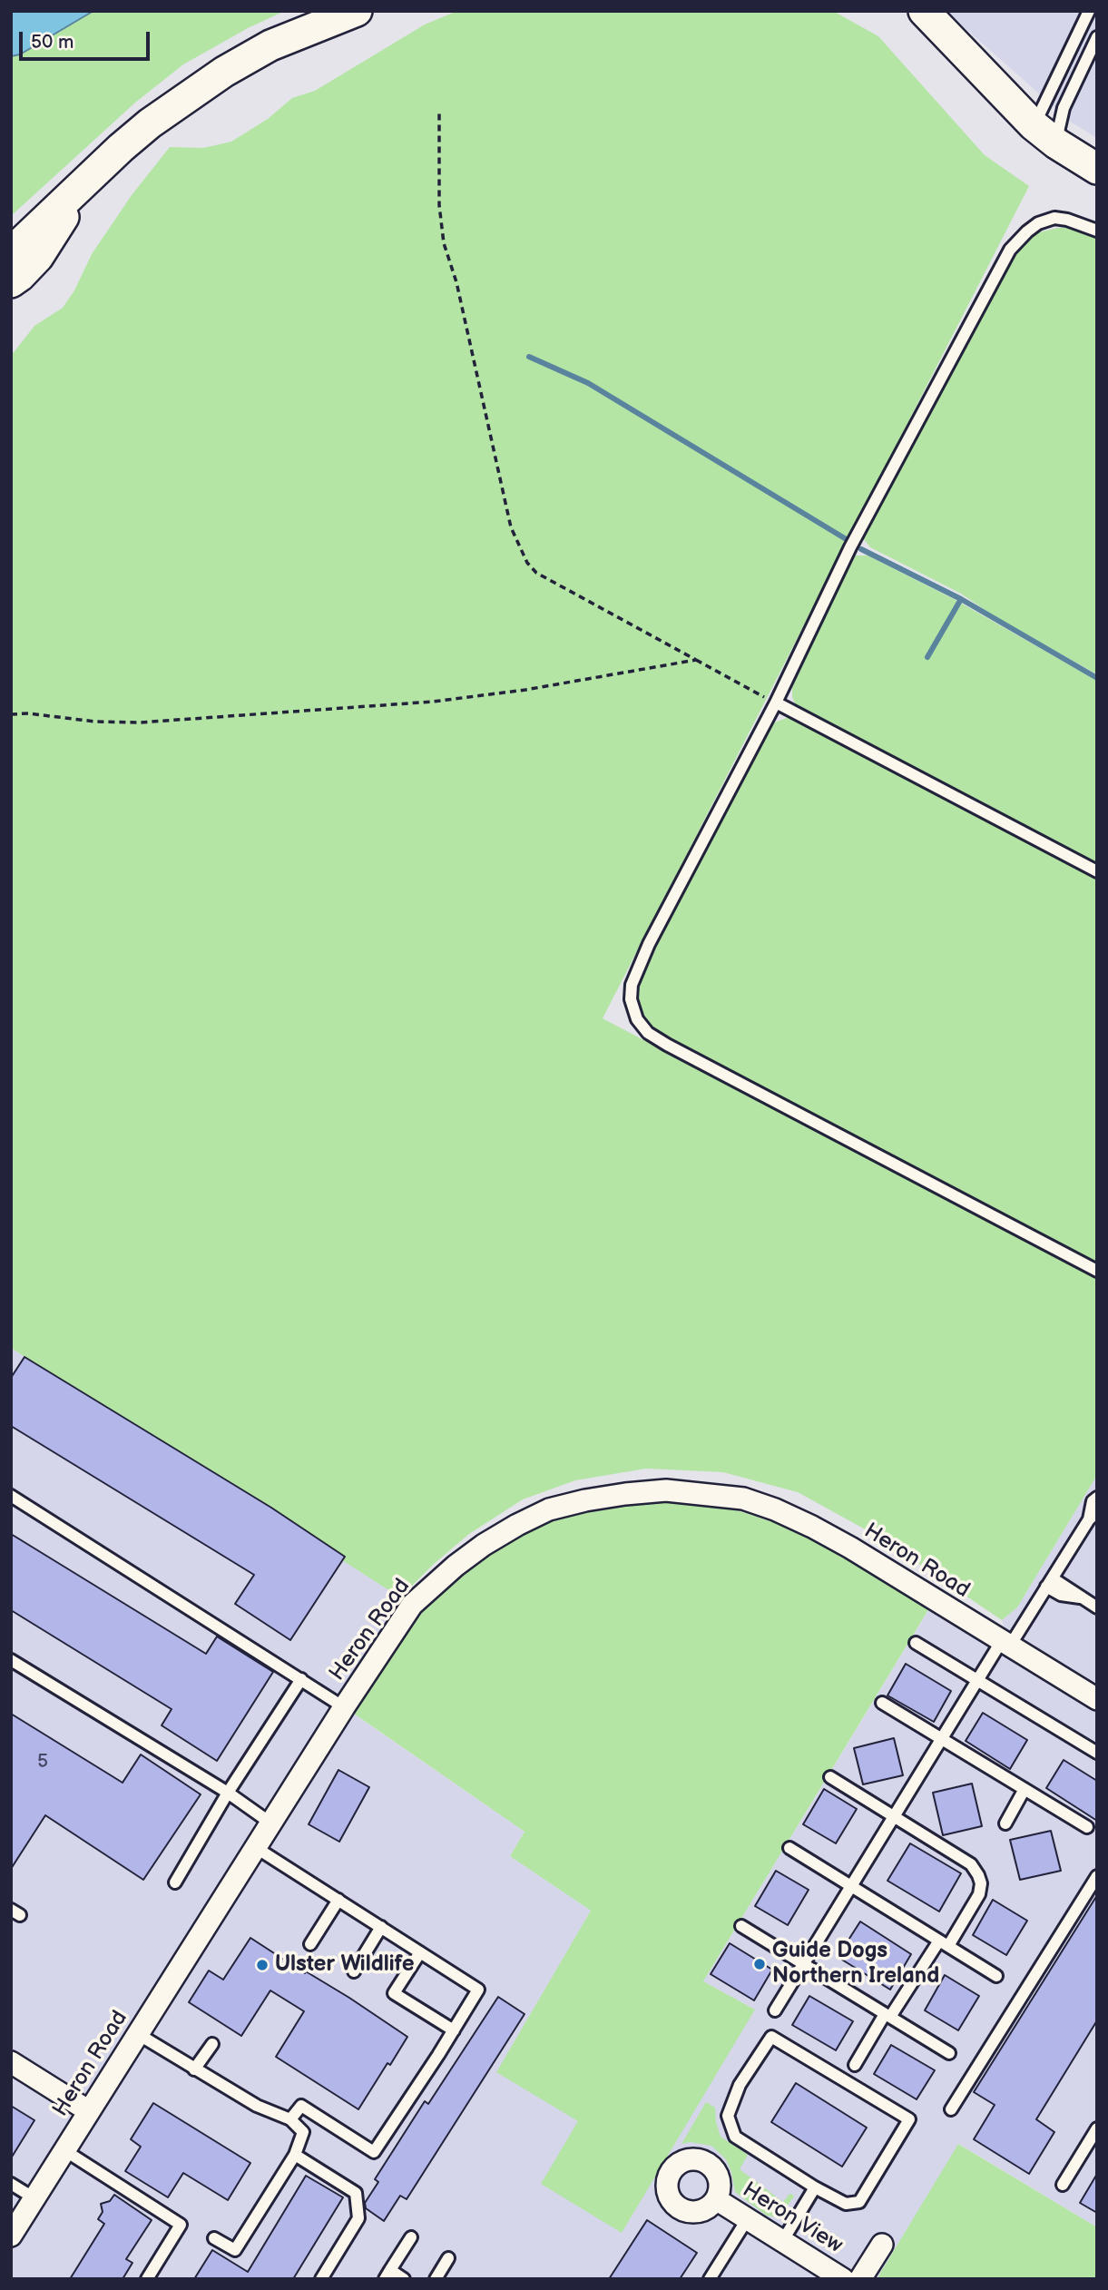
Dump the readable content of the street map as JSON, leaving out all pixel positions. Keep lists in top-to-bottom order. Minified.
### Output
{"streets":{"street":["Heron Road","Heron View"]},"places":["Guide Dogs Northern Ireland","Ulster Wildlife"],"house_numbers":["5"],"scale_bar":"50 m"}
